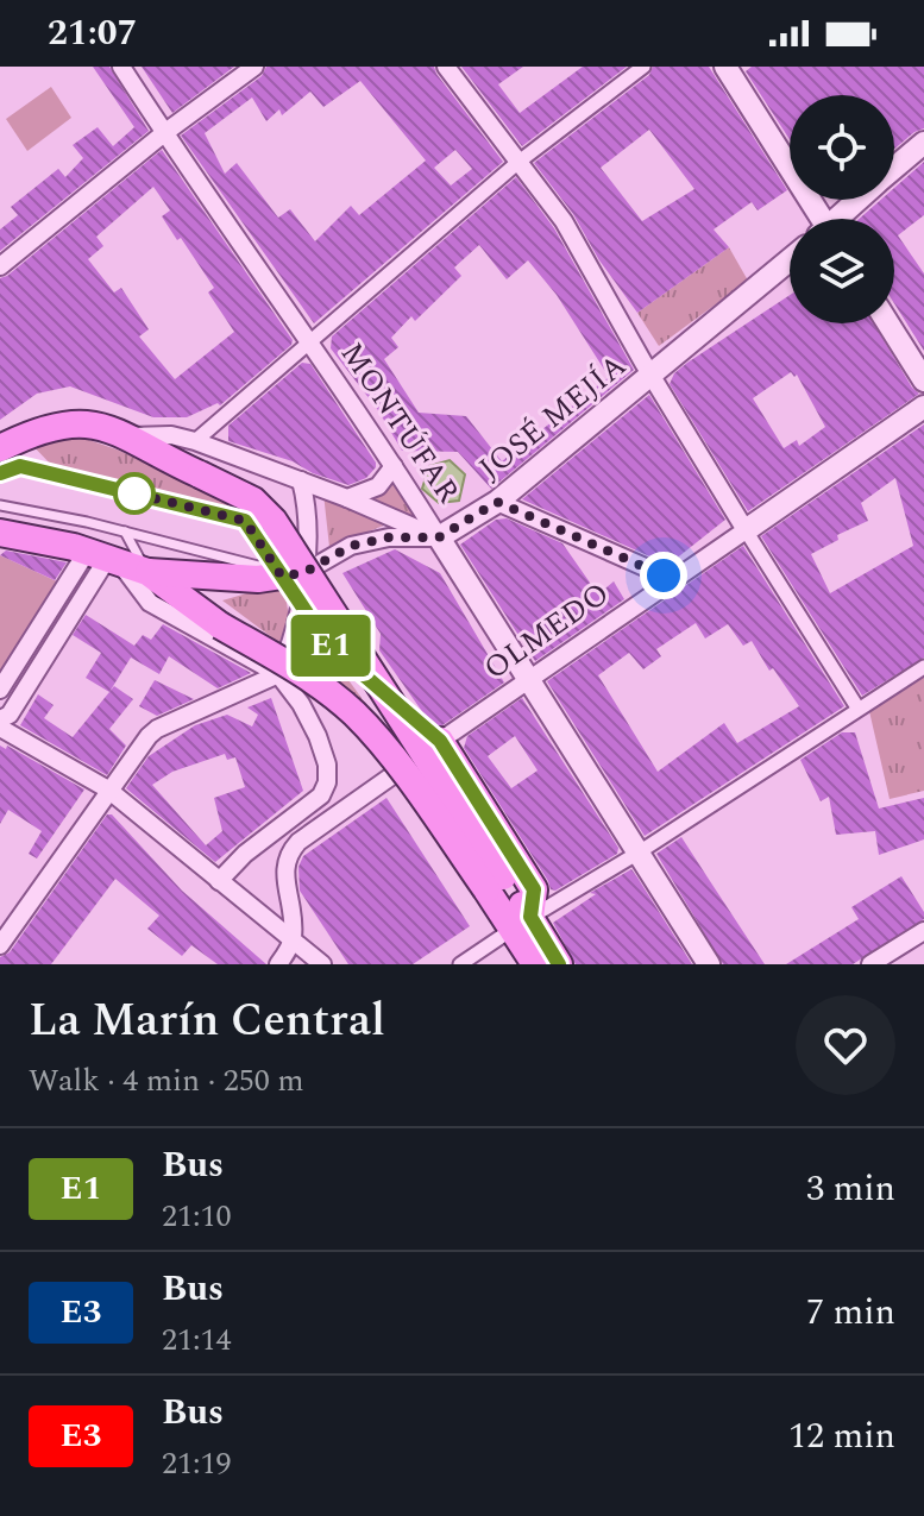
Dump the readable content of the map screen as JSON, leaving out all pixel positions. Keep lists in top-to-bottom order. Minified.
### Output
{"streets":{"street":["JOSÉ MEJÍA","MONTÚFAR","OLMEDO"]},"crossings":[["JOSÉ MEJÍA","MONTÚFAR"],["MONTÚFAR","OLMEDO"]],"lines":["bus line E1"],"page":{"status":"21:07","on_map":"E1","heading":["La Marín Central","Walk · 4 min · 250 m"],"list":[{"mark":"E1","name":"Bus","note":"21:10","value":"3 min"},{"mark":"E3","name":"Bus","note":"21:14","value":"7 min"},{"mark":"E3","name":"Bus","note":"21:19","value":"12 min"}]}}
